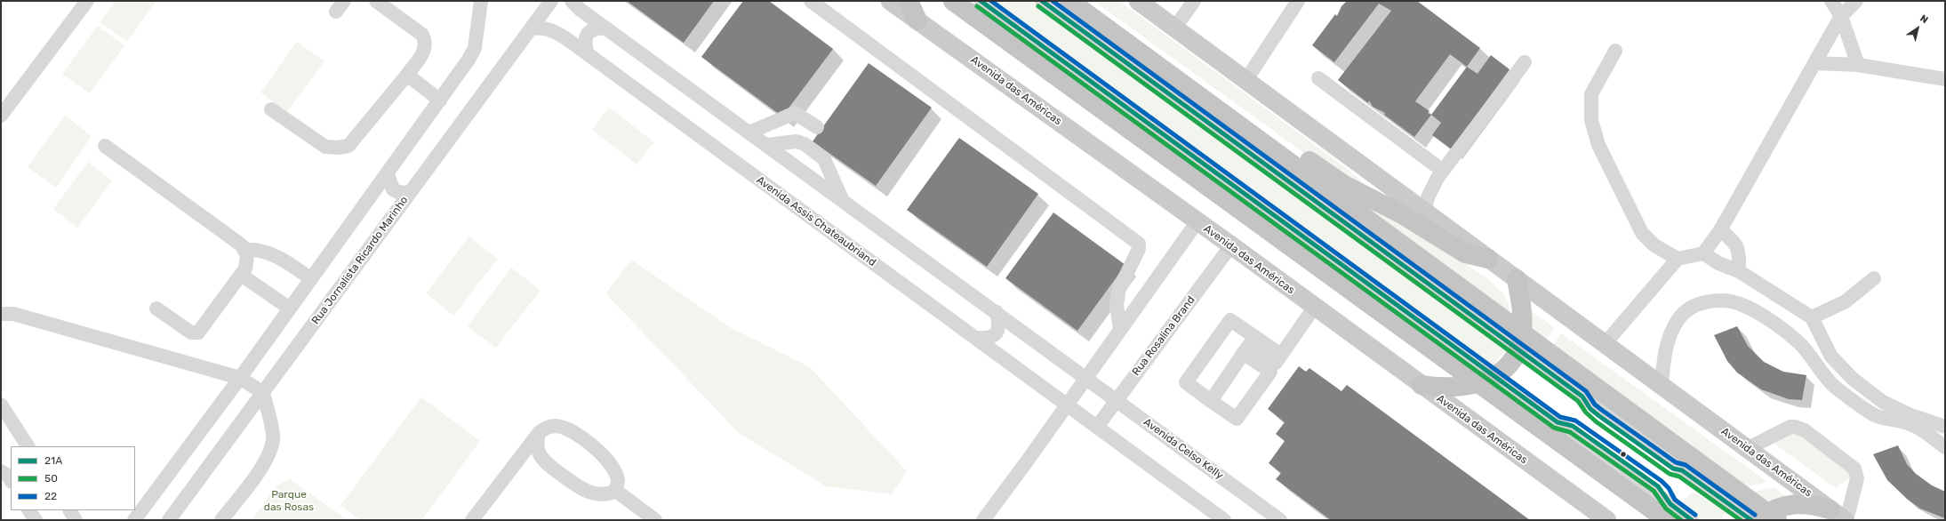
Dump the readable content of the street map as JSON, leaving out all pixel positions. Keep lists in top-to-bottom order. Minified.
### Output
{"streets":{"main road":["Avenida das Américas"],"street":["Avenida Assis Chateaubriand","Rua Jornalista Ricardo Marinho","Rua Rosalina Brand","Avenida Celso Kelly"]},"crossings":[["Avenida das Américas","Rua Rosalina Brand"],["Avenida Assis Chateaubriand","Rua Jornalista Ricardo Marinho"],["Avenida Assis Chateaubriand","Rua Rosalina Brand"],["Rua Rosalina Brand","Avenida Celso Kelly"]],"parks":["Parque das Rosas"],"lines":["transit line 21A","transit line 22","transit line 50"],"legend":["21A","50","22"],"north":"top right"}
